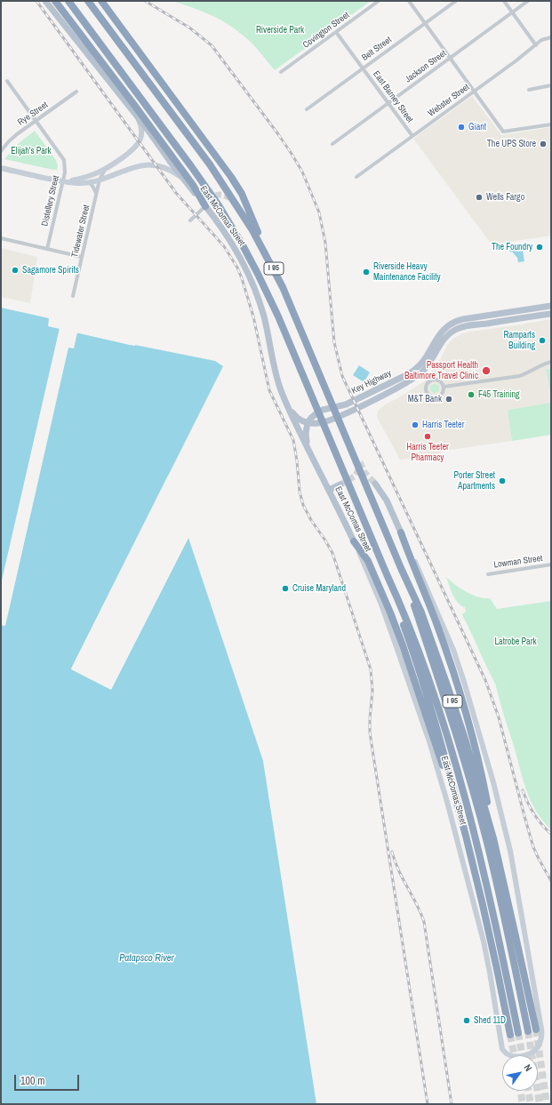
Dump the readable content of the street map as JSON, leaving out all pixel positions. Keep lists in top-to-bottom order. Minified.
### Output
{"streets":{"highway":["I 95"],"main road":["East McComas Street","Key Highway"],"street":["Covington Street","Belt Street","Jackson Street","East Barney Street","Webster Street","Rye Street","Distellery Street","Tidewater Street","Lowman Street"]},"crossings":[["Covington Street","East Barney Street"],["Belt Street","East Barney Street"],["Jackson Street","East Barney Street"],["East Barney Street","Webster Street"],["Rye Street","Distellery Street"]],"water":["Patapsco River"],"parks":["Riverside Park","Elijah's Park","Latrobe Park"],"places":["Giant","The UPS Store","Wells Fargo","The Foundry","Sagamore Spirits","Riverside Heavy Maintenance Facility","Ramparts Building","Passport Health Baltimore Travel Clinic","F45 Training","M&T Bank","Harris Teeter","Harris Teeter Pharmacy","Porter Street Apartments","Cruise Maryland","Shed 11D"],"scale_bar":"100 m","north":"top right"}
